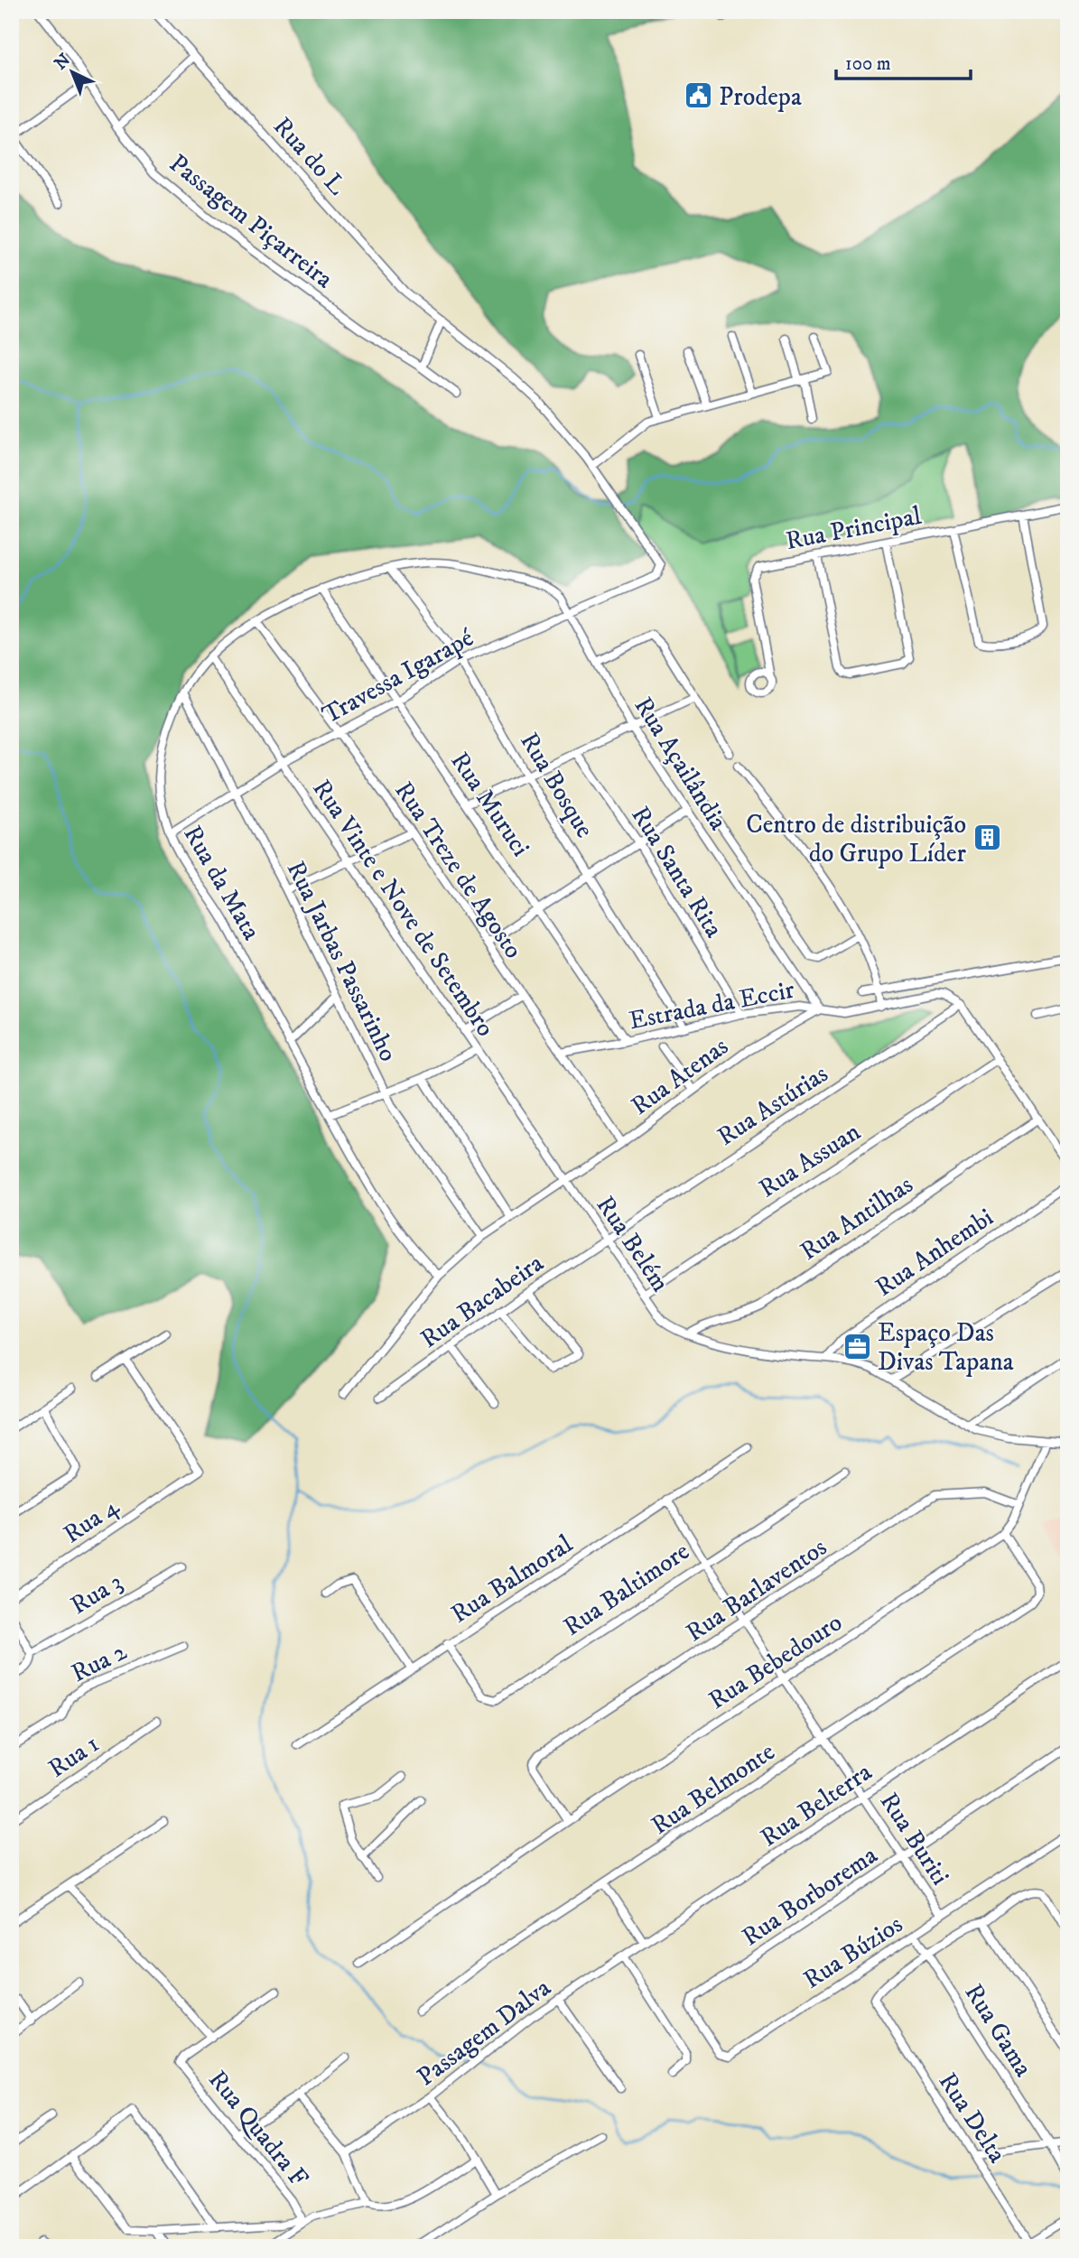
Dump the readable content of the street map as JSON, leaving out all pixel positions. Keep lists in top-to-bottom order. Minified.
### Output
{"streets":{"street":["Rua do L","Passagem Piçarreira","Rua Principal","Travessa Igarapé","Rua Açailândia","Rua Bosque","Rua Muruci","Rua Treze de Agosto","Rua Santa Rita","Rua da Mata","Rua Vinte e Nove de Setembro","Rua Jarbas Passarinho","Estrada da Eccir","Rua Atenas","Rua Astúrias","Rua Assuan","Rua Antilhas","Rua Belém","Rua Anhembi","Rua Bacabeira","Rua 4","Rua Balmoral","Rua Baltimore","Rua Barlaventos","Rua 3","Rua Bebedouro","Rua 2","Rua 1","Rua Belmonte","Rua Belterra","Rua Buriti","Rua Borborema","Rua Búzios","Rua Gama","Passagem Dalva","Rua Delta","Rua Quadra F"]},"crossings":[["Travessa Igarapé","Rua Bosque"],["Travessa Igarapé","Rua Muruci"],["Travessa Igarapé","Rua Treze de Agosto"],["Travessa Igarapé","Rua da Mata"],["Travessa Igarapé","Rua Vinte e Nove de Setembro"],["Travessa Igarapé","Rua Jarbas Passarinho"],["Rua Açailândia","Rua da Mata"],["Rua Açailândia","Estrada da Eccir"],["Rua Açailândia","Rua Atenas"],["Rua Bosque","Rua da Mata"],["Rua Bosque","Estrada da Eccir"],["Rua Muruci","Rua da Mata"],["Rua Muruci","Estrada da Eccir"],["Rua Treze de Agosto","Rua da Mata"],["Rua Treze de Agosto","Estrada da Eccir"],["Rua Treze de Agosto","Rua Atenas"],["Rua Santa Rita","Estrada da Eccir"],["Rua da Mata","Rua Vinte e Nove de Setembro"],["Rua da Mata","Rua Jarbas Passarinho"],["Rua da Mata","Rua Atenas"],["Rua Vinte e Nove de Setembro","Rua Atenas"],["Rua Vinte e Nove de Setembro","Rua Belém"],["Rua Jarbas Passarinho","Rua Atenas"],["Estrada da Eccir","Rua Atenas"],["Estrada da Eccir","Rua Astúrias"],["Rua Atenas","Rua Belém"],["Rua Astúrias","Rua Belém"],["Rua Astúrias","Rua Bacabeira"],["Rua Assuan","Rua Belém"],["Rua Antilhas","Rua Belém"],["Rua Belém","Rua Bacabeira"],["Rua Balmoral","Rua Baltimore"],["Rua Balmoral","Rua Buriti"],["Rua Baltimore","Rua Buriti"],["Rua Barlaventos","Rua Bebedouro"],["Rua Barlaventos","Rua Buriti"],["Rua Bebedouro","Rua Belmonte"],["Rua Bebedouro","Rua Buriti"],["Rua Belmonte","Rua Buriti"],["Rua Belterra","Rua Buriti"],["Rua Belterra","Passagem Dalva"],["Rua Buriti","Rua Borborema"],["Rua Buriti","Rua Búzios"],["Rua Borborema","Rua Búzios"],["Rua Búzios","Rua Gama"],["Rua Gama","Rua Delta"]],"places":{"public building":["Prodepa"],"building":["Centro de distribuição do Grupo Líder"],"office":["Espaço Das Divas Tapana"]},"scale_bar":"100 m","north":"top left"}
